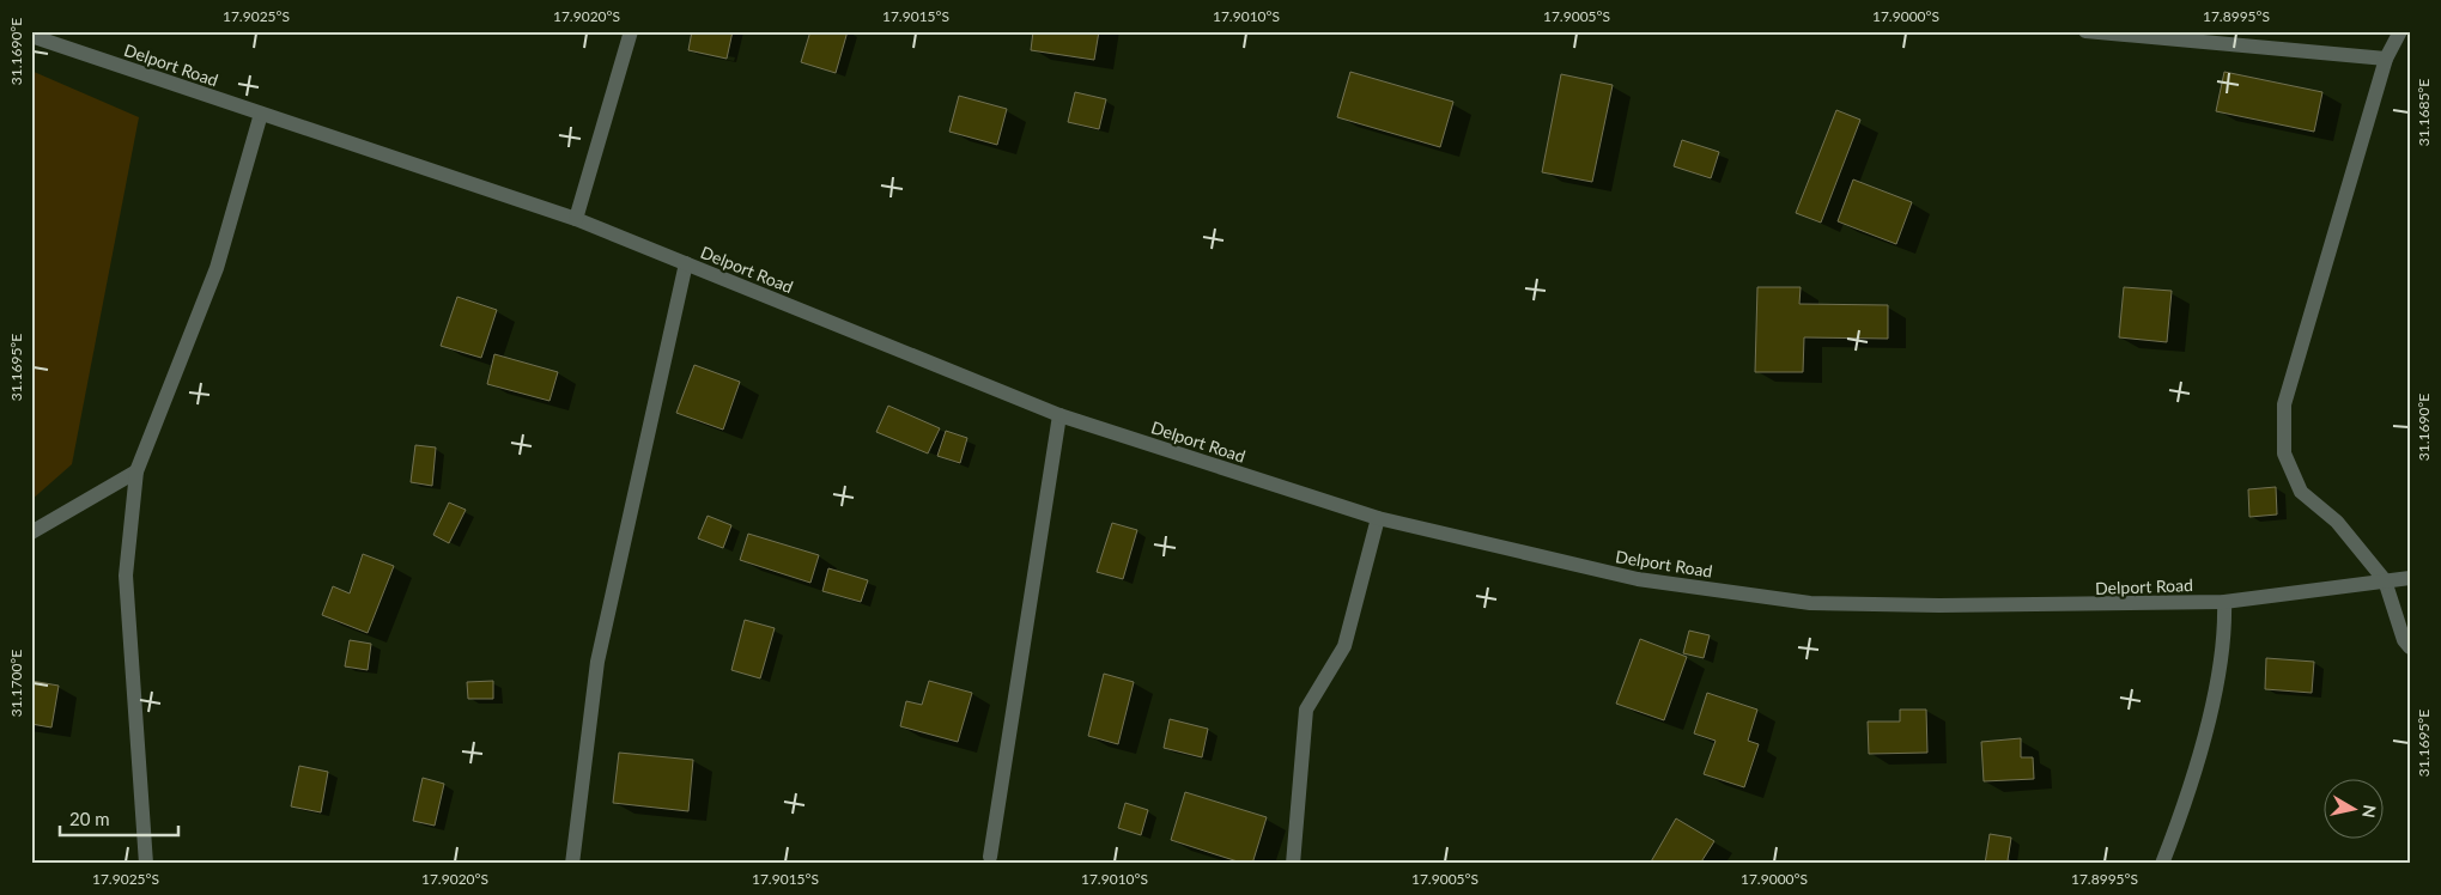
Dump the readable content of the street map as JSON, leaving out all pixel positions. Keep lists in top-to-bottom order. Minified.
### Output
{"streets":{"street":["Delport Road"]},"scale_bar":"20 m","north":"right","coordinates":["17.9025°S","17.9020°S","17.9015°S","17.9010°S","17.9005°S","17.9000°S","17.8995°S","31.1690°E","31.1685°E","31.1695°E","31.1700°E"]}
